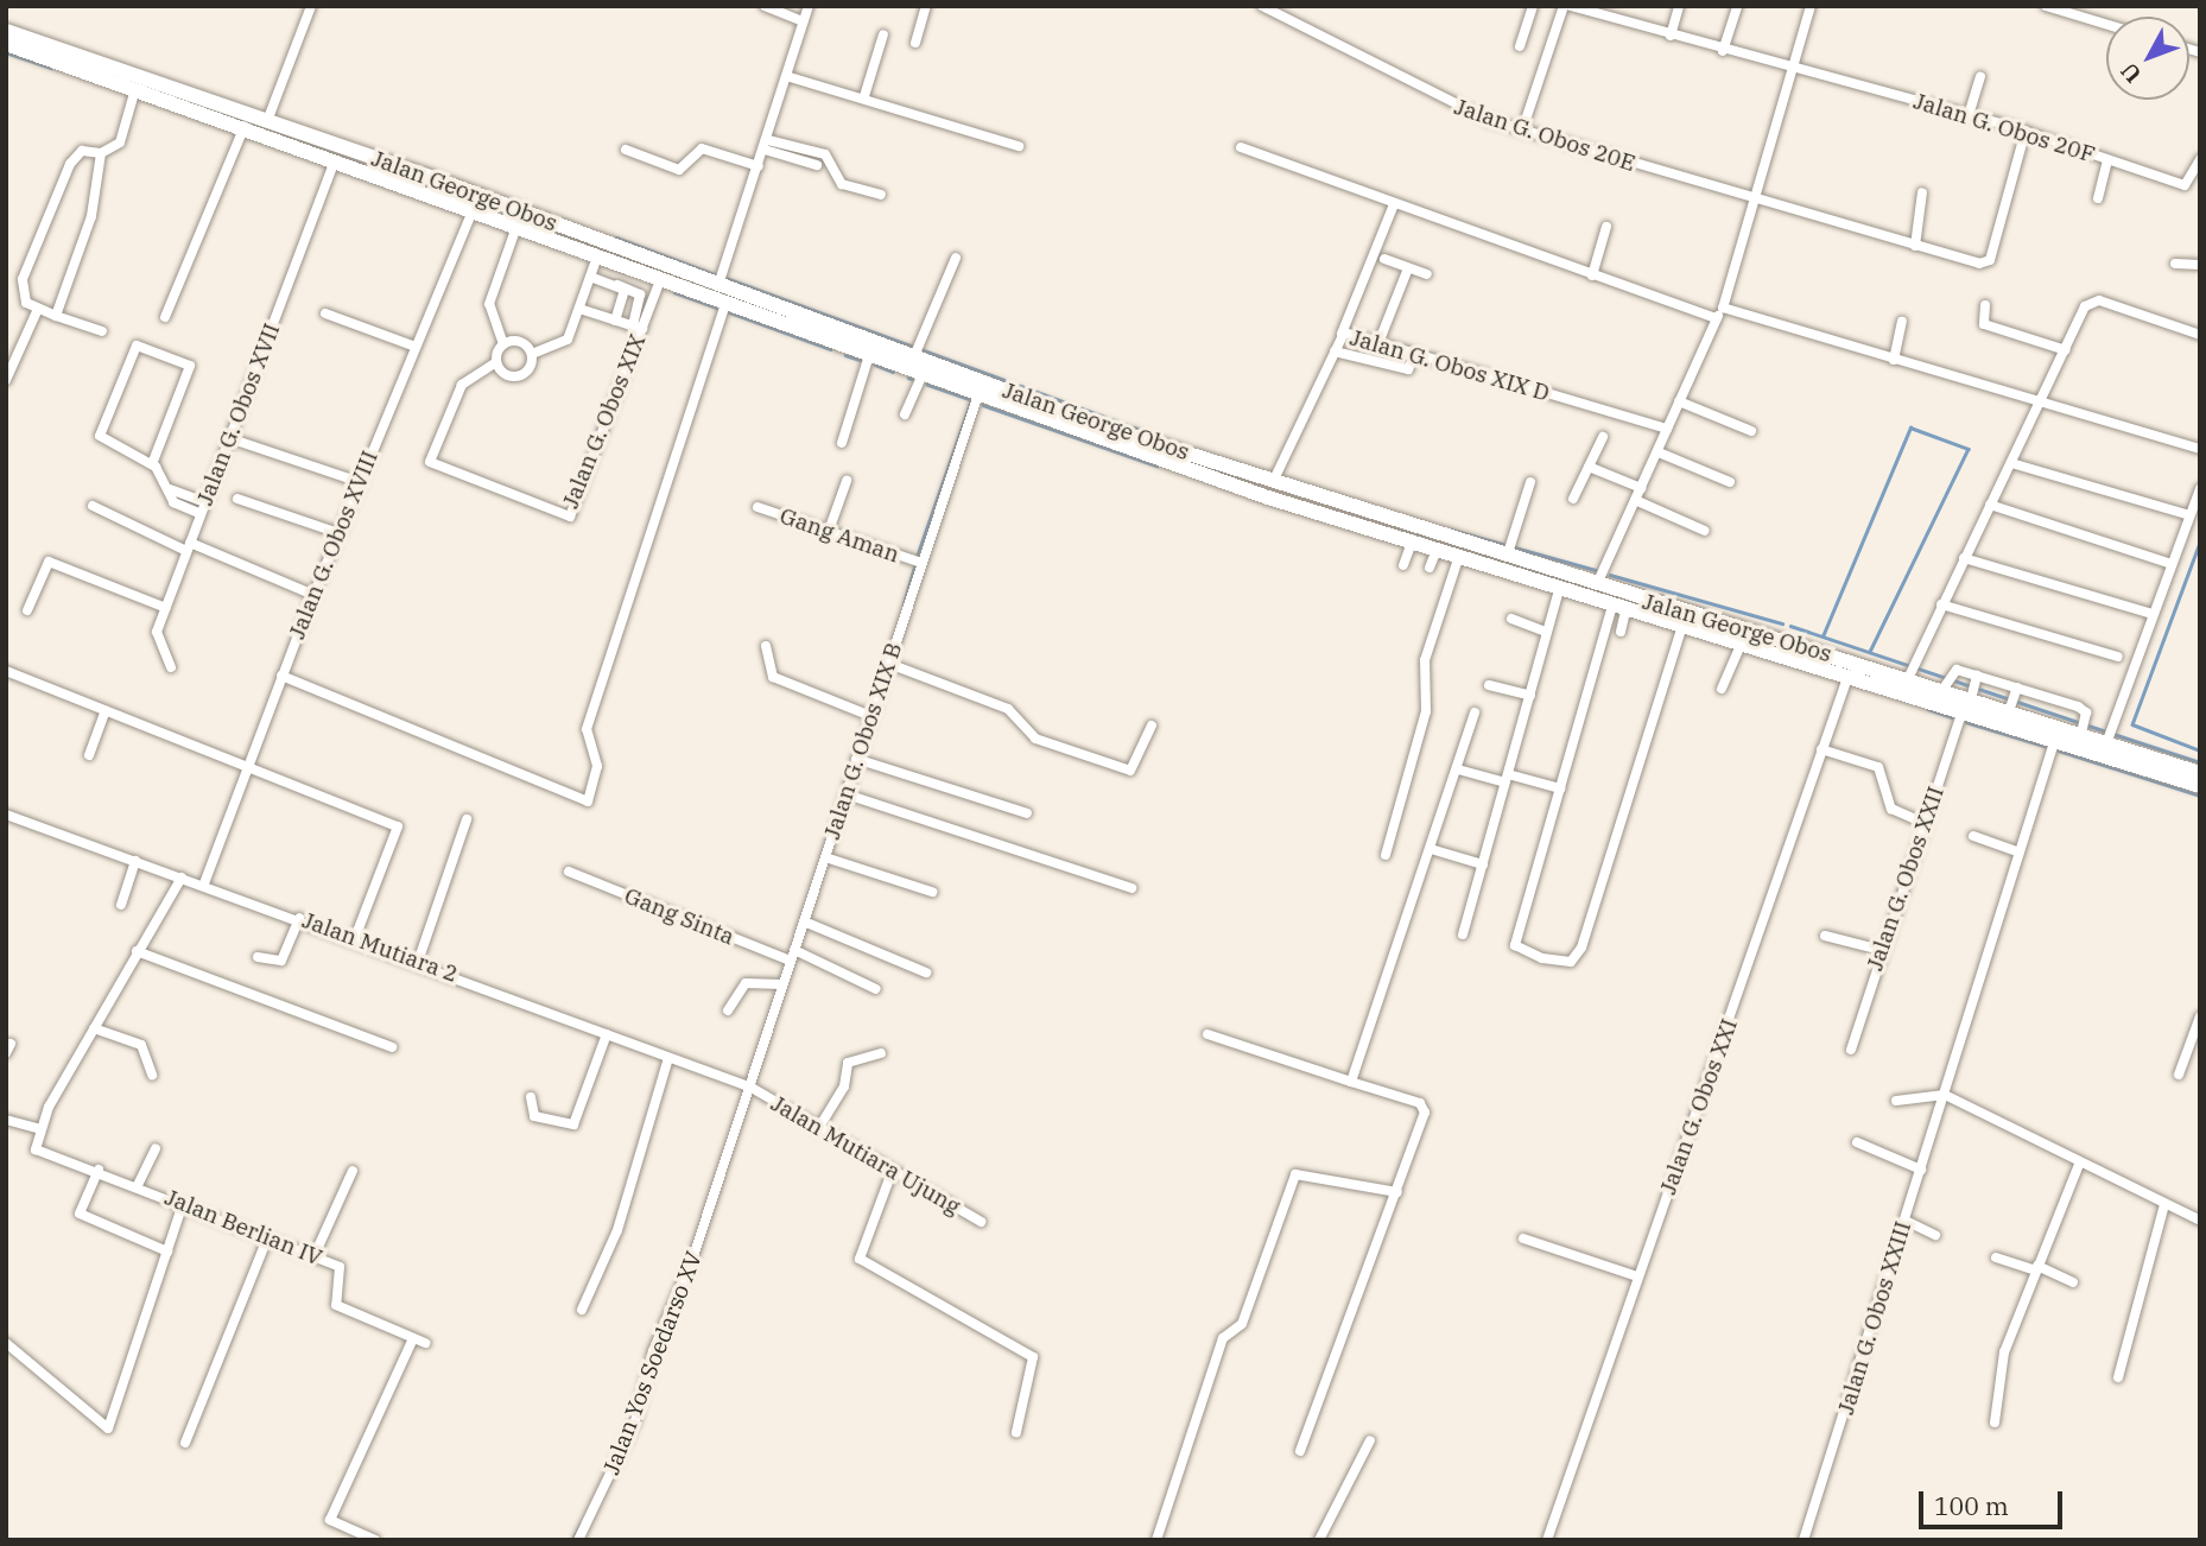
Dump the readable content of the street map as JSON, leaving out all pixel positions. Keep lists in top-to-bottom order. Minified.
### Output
{"streets":{"main road":["Jalan George Obos"],"street":["Jalan G. Obos 20F","Jalan G. Obos 20E","Jalan G. Obos XIX D","Jalan G. Obos XVII","Jalan G. Obos XIX","Gang Aman","Jalan G. Obos XVIII","Jalan G. Obos XIX B","Jalan G. Obos XXII","Gang Sinta","Jalan Mutiara 2","Jalan G. Obos XXI","Jalan Mutiara Ujung","Jalan Berlian IV","Jalan G. Obos XXIII","Jalan Yos Soedarso XV"]},"crossings":[["Jalan G. Obos 20F","Jalan G. Obos 20E"],["Jalan George Obos","Jalan G. Obos XIX D"],["Jalan George Obos","Jalan G. Obos XVII"],["Jalan George Obos","Jalan G. Obos XIX"],["Jalan George Obos","Jalan G. Obos XVIII"],["Jalan George Obos","Jalan G. Obos XIX B"],["Jalan George Obos","Jalan G. Obos XXII"],["Jalan George Obos","Jalan G. Obos XXI"],["Jalan George Obos","Jalan G. Obos XXIII"],["Gang Aman","Jalan G. Obos XIX B"],["Jalan G. Obos XVIII","Jalan Mutiara 2"],["Jalan G. Obos XIX B","Gang Sinta"],["Jalan G. Obos XIX B","Jalan Mutiara 2"],["Jalan G. Obos XIX B","Jalan Mutiara Ujung"],["Jalan G. Obos XIX B","Jalan Yos Soedarso XV"],["Jalan Mutiara 2","Jalan Mutiara Ujung"],["Jalan Mutiara 2","Jalan Yos Soedarso XV"],["Jalan Mutiara Ujung","Jalan Yos Soedarso XV"]],"scale_bar":"100 m","north":"bottom left"}
